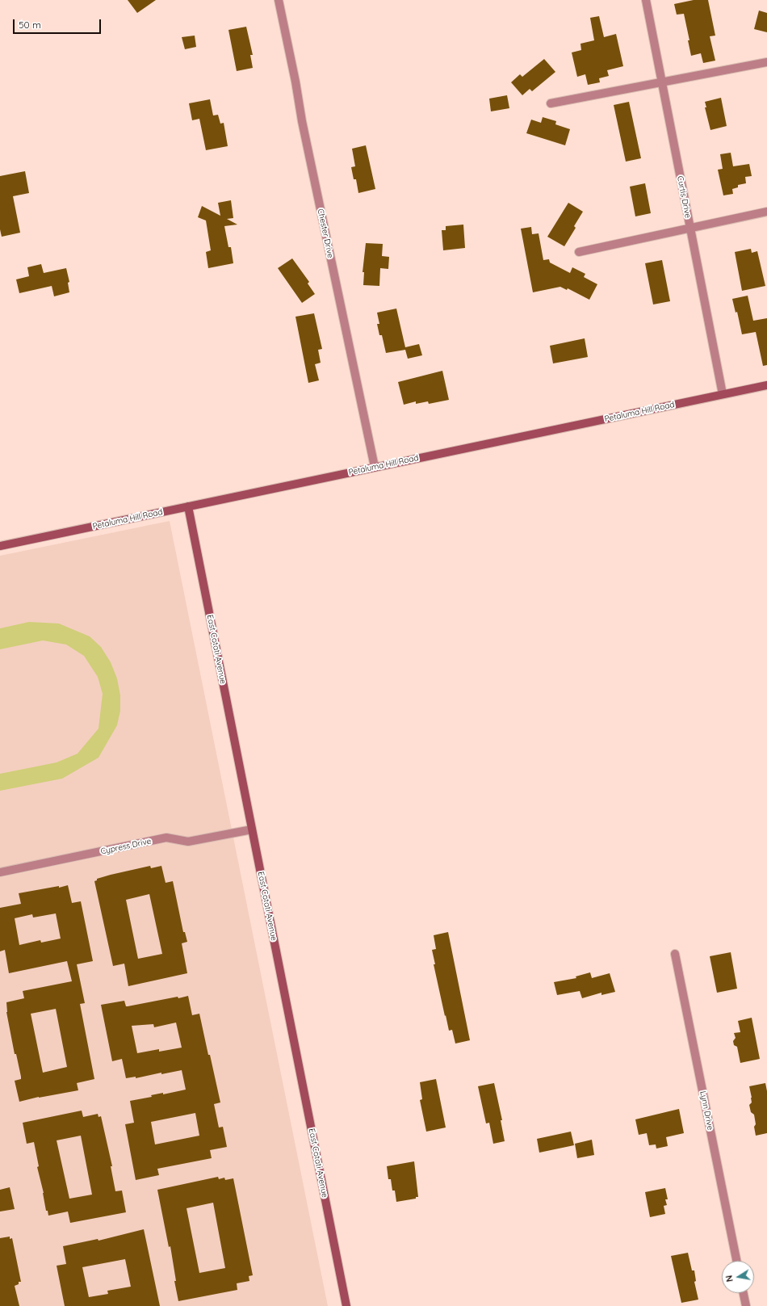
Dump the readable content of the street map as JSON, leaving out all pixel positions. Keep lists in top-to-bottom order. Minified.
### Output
{"streets":{"main road":["Petaluma Hill Road","East Cotati Avenue"],"street":["Curtis Drive","Chester Drive","Cypress Drive","Lynn Drive"]},"crossings":[["Curtis Drive","Petaluma Hill Road"],["Chester Drive","Petaluma Hill Road"],["Petaluma Hill Road","East Cotati Avenue"],["East Cotati Avenue","Cypress Drive"]],"scale_bar":"50 m","north":"left"}
